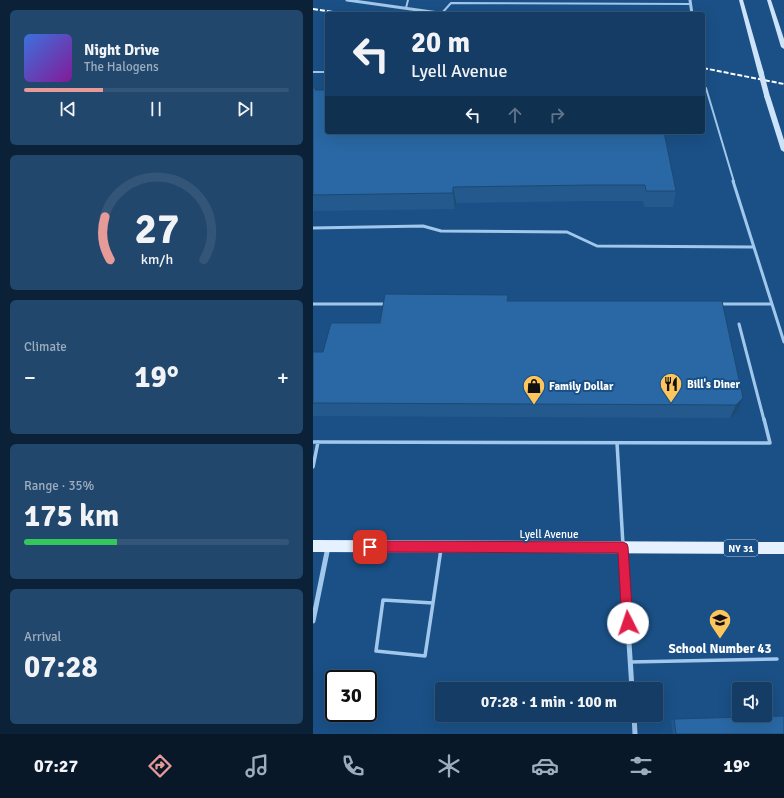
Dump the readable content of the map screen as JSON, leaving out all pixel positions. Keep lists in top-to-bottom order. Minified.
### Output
{"streets":{"main road":["Lyell Avenue","NY 31"]},"places":{"restaurant":["Bill's Diner"],"shop":["Family Dollar"],"school or university":["School Number 43"]},"page":{"turn":["20 m","Lyell Avenue"],"song":["Night Drive","The Halogens"],"tile":["Climate",["Range · 35%","175 km"],["Arrival","07:28"]],"heat":["−","19°","+"],"limit":"30","trip":"07:28 · 1 min · 100 m","tabs":["07:27","19°"],"gauge":["27","km/h"]}}
